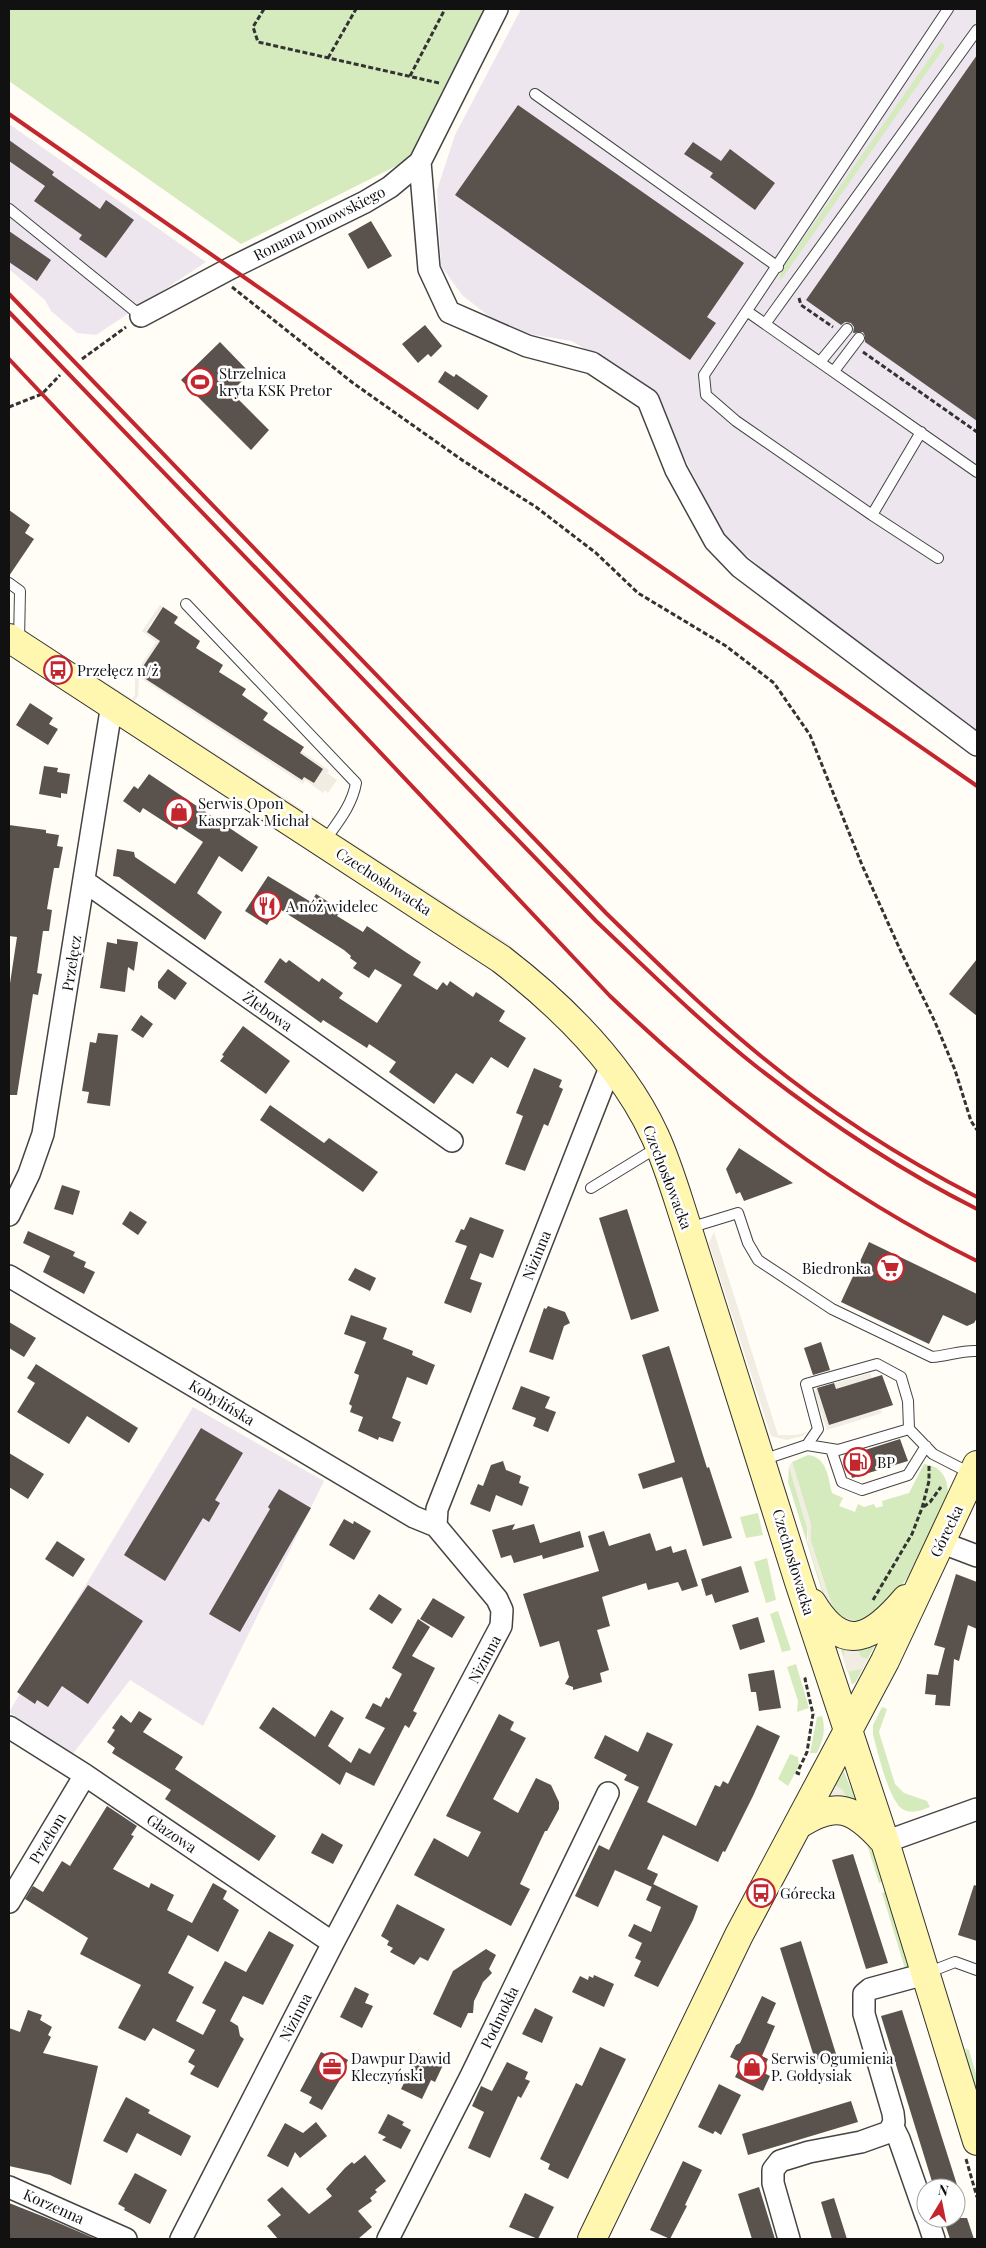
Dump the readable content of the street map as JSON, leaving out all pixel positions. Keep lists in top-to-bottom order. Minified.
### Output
{"streets":{"street":["Romana Dmowskiego","Czechosłowacka","Przełęcz","Żlebowa","Nizinna","Kobylińska","Górecka","Głazowa","Przełom","Podmokła","Korzenna"]},"crossings":[["Czechosłowacka","Przełęcz"],["Czechosłowacka","Nizinna"],["Czechosłowacka","Górecka"],["Przełęcz","Żlebowa"],["Nizinna","Kobylińska"],["Nizinna","Głazowa"],["Głazowa","Przełom"]],"places":{"sports":["Strzelnica kryta KSK Pretor"],"bus stop":["Przełęcz n/ż","Górecka"],"shop":["Serwis Opon Kasprzak Michał","Serwis Ogumienia P. Gołdysiak"],"restaurant":["A nóż widelec"],"supermarket":["Biedronka"],"fuel station":["BP"],"office":["Dawpur Dawid Kleczyński"]},"north":"top"}
